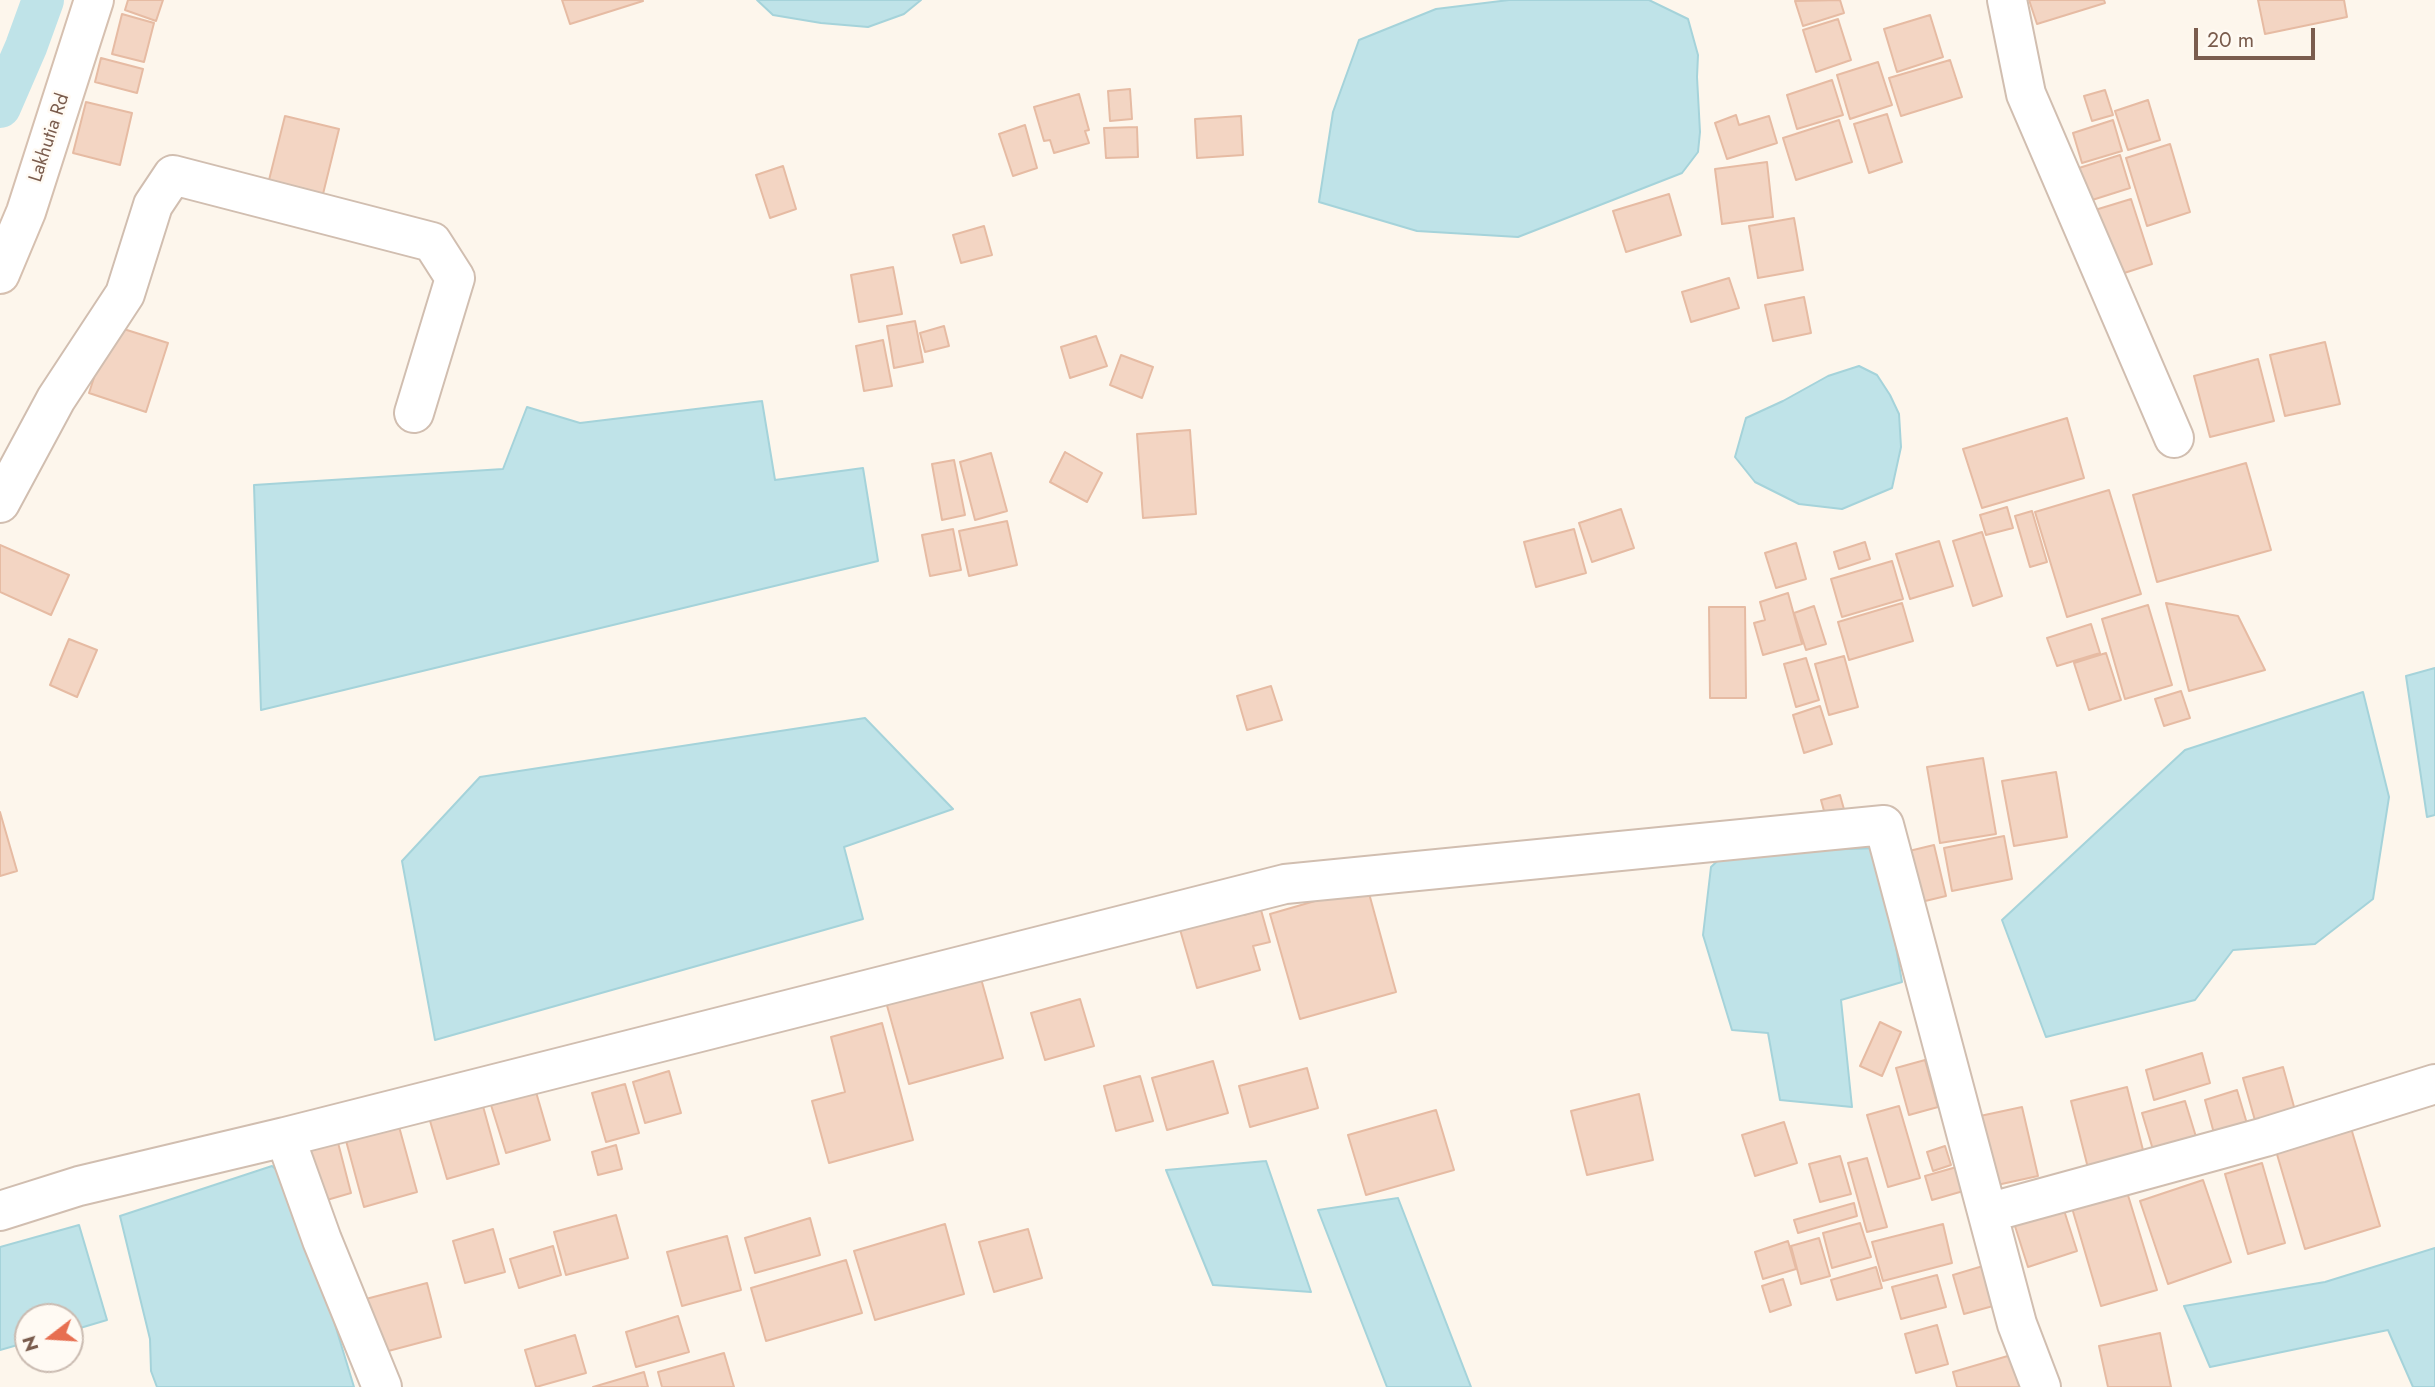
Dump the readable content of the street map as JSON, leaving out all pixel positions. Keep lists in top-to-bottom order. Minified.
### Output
{"streets":{"street":["Lakhutia Rd"]},"scale_bar":"20 m","north":"left"}
